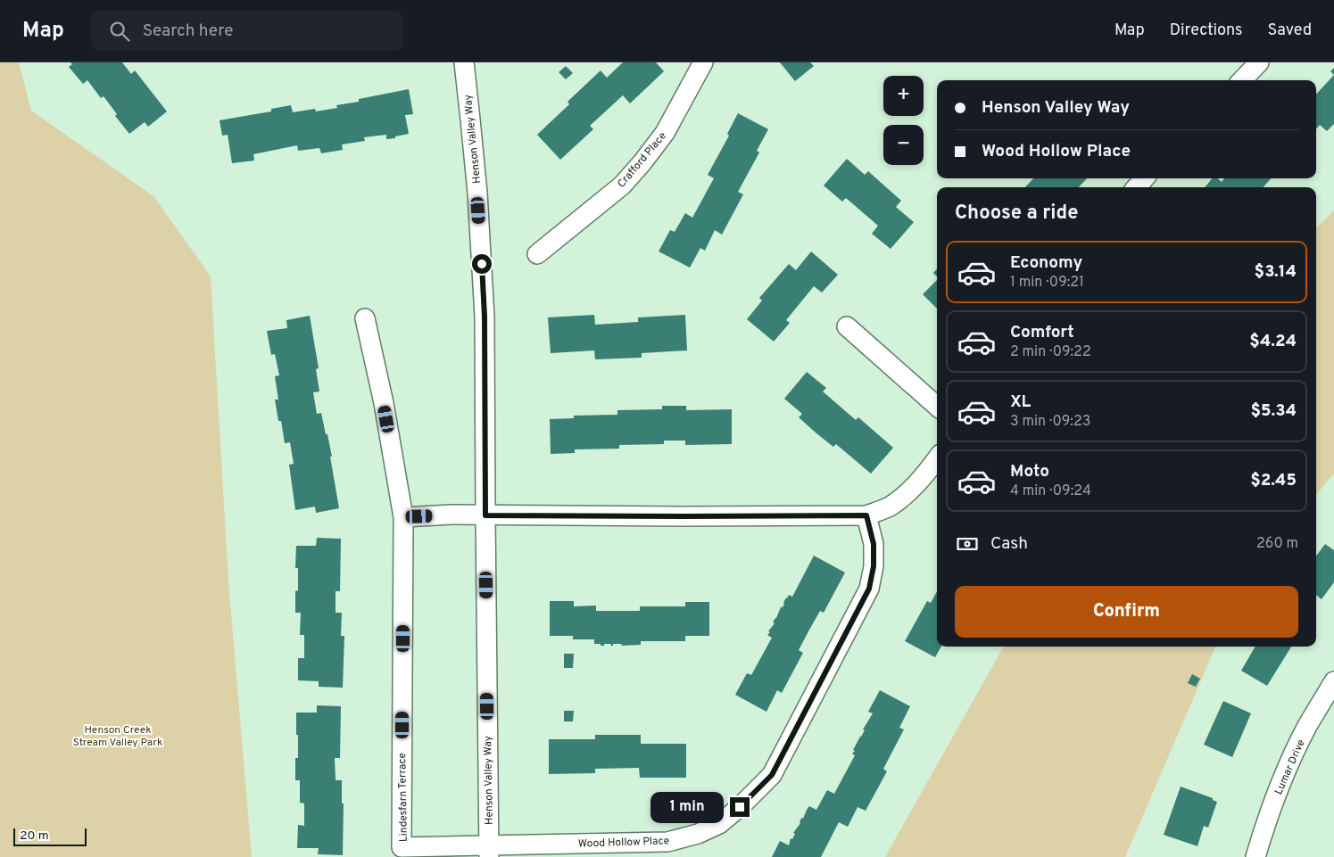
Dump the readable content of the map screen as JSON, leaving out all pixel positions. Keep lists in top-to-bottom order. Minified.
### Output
{"streets":{"street":["Henson Valley Way","Crafford Place","Lumar Drive","Lindesfarn Terrace","Wood Hollow Place"]},"crossings":[["Henson Valley Way","Lindesfarn Terrace"],["Henson Valley Way","Wood Hollow Place"],["Lindesfarn Terrace","Wood Hollow Place"]],"parks":["Henson Creek Stream Valley Park"],"scale_bar":"20 m","page":{"header":"Map","search":"Search here","nav":["Map","Directions","Saved"],"map_buttons":["+","−"],"banner":["Henson Valley Way","Wood Hollow Place"],"heading":"Choose a ride","list":[{"name":"Economy","note":"1 min · 09:21","value":"$3.14"},{"name":"Comfort","note":"2 min · 09:22","value":"$4.24"},{"name":"XL","note":"3 min · 09:23","value":"$5.34"},{"name":"Moto","note":"4 min · 09:24","value":"$2.45"}],"pay":["Cash","260 m"],"buttons":"Confirm","bubble":"1 min","scale":"20 m"}}
